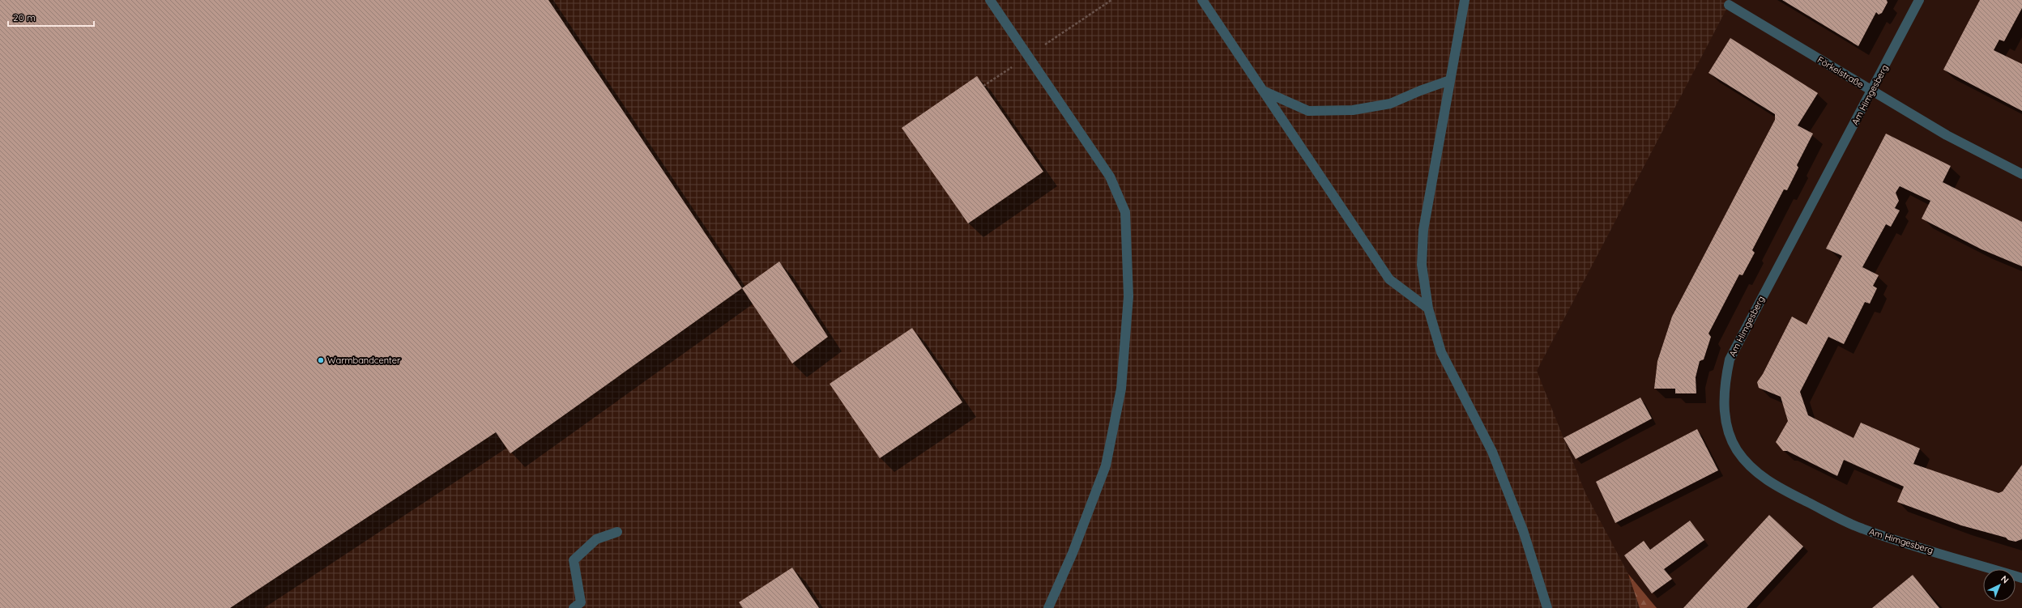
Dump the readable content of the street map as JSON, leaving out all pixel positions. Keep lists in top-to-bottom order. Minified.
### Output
{"streets":{"street":["Förkelstraße","Am Himgesberg"]},"crossings":[["Förkelstraße","Am Himgesberg"]],"places":["Warmbandcenter"],"scale_bar":"20 m","north":"top right"}
